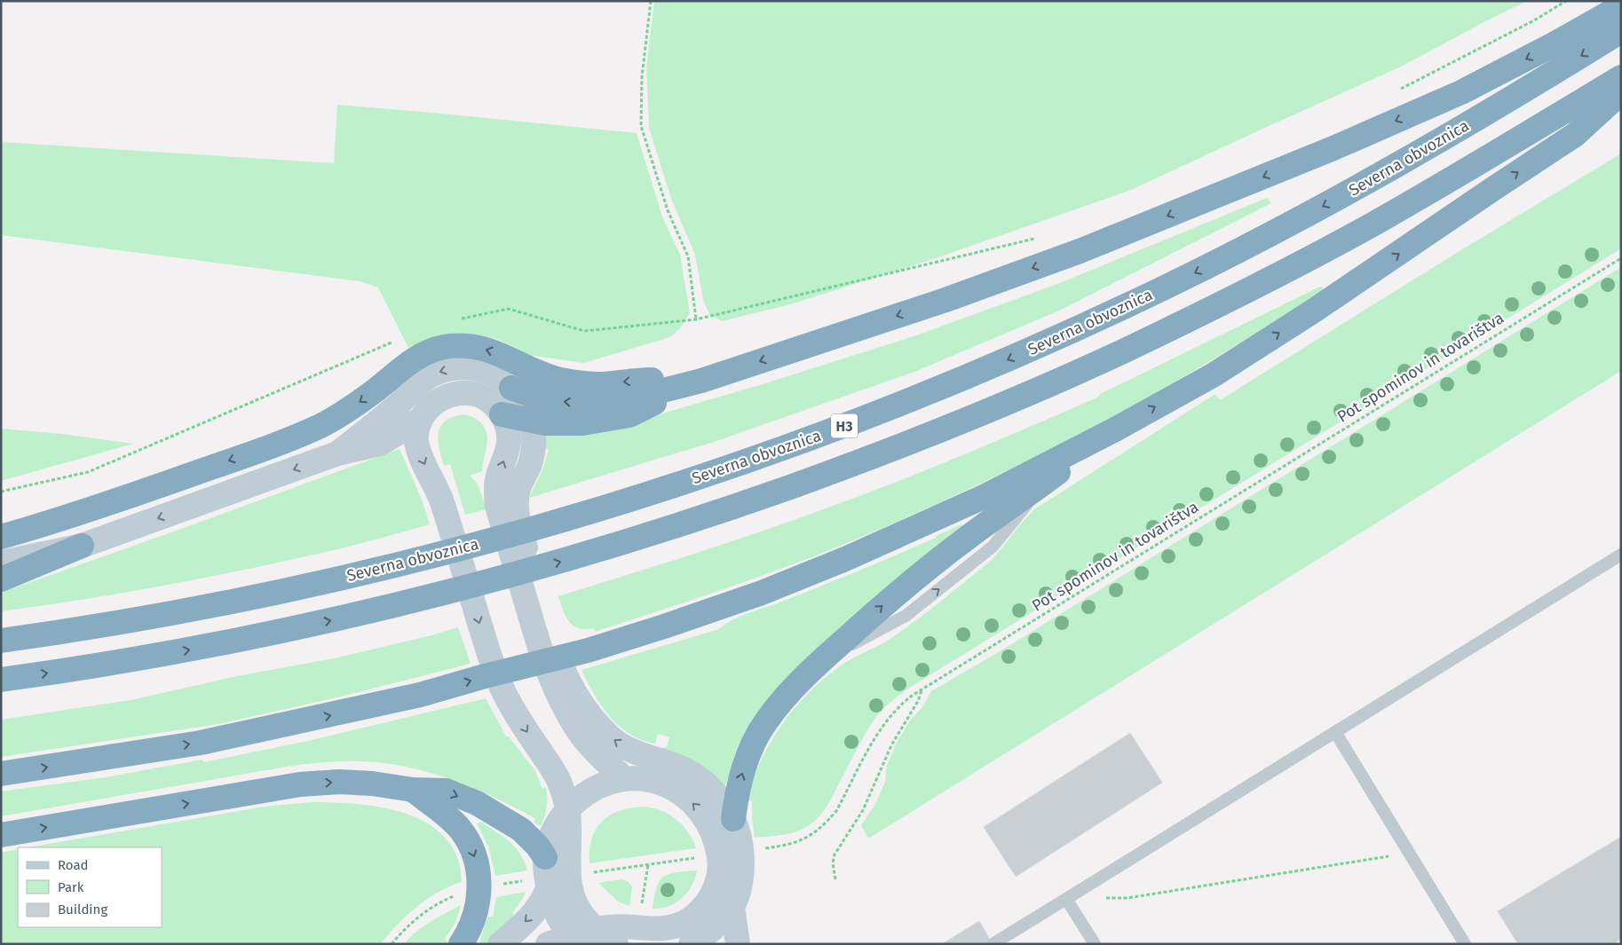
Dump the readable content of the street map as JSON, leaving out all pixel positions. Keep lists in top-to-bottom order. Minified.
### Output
{"streets":{"highway":["Severna obvoznica","H3"],"path":["Pot spominov in tovarištva"]},"legend":["Road","Park","Building"]}
